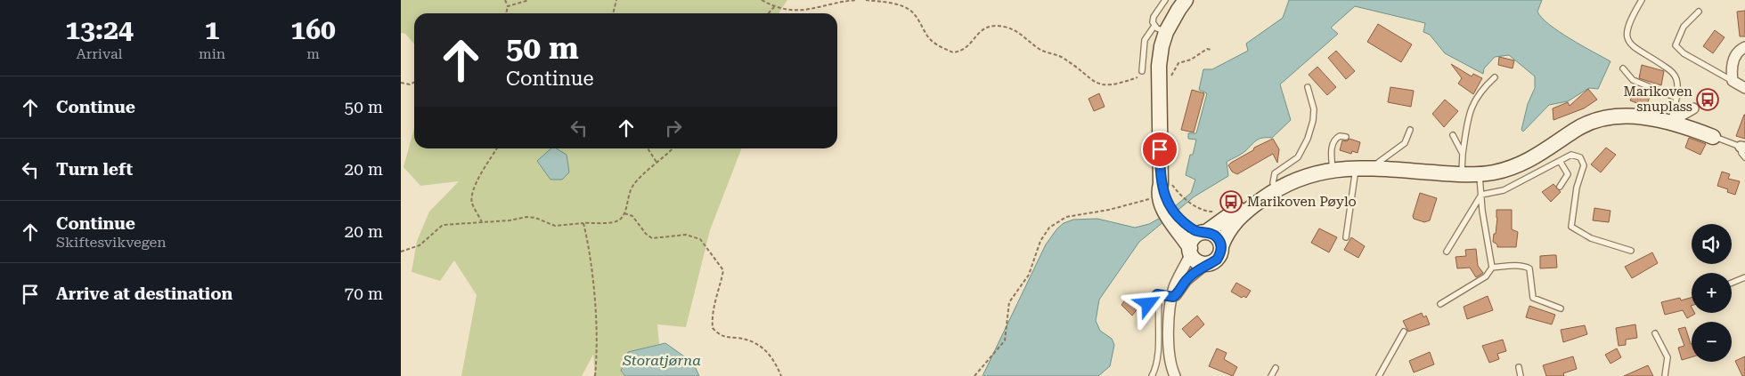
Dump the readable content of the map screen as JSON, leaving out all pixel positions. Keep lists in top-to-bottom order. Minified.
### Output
{"water":["Storatjørna"],"places":{"bus stop":["Marikoven snuplass","Marikoven Pøylo"]},"page":{"eta":["13:24","Arrival","1","min","160","m"],"turn":["50 m","Continue"],"list":[{"name":"Continue","value":"50 m"},{"name":"Turn left","value":"20 m"},{"name":"Continue","note":"Skiftesvikvegen","value":"20 m"},{"name":"Arrive at destination","value":"70 m"}],"map_buttons":["+","−"]}}
